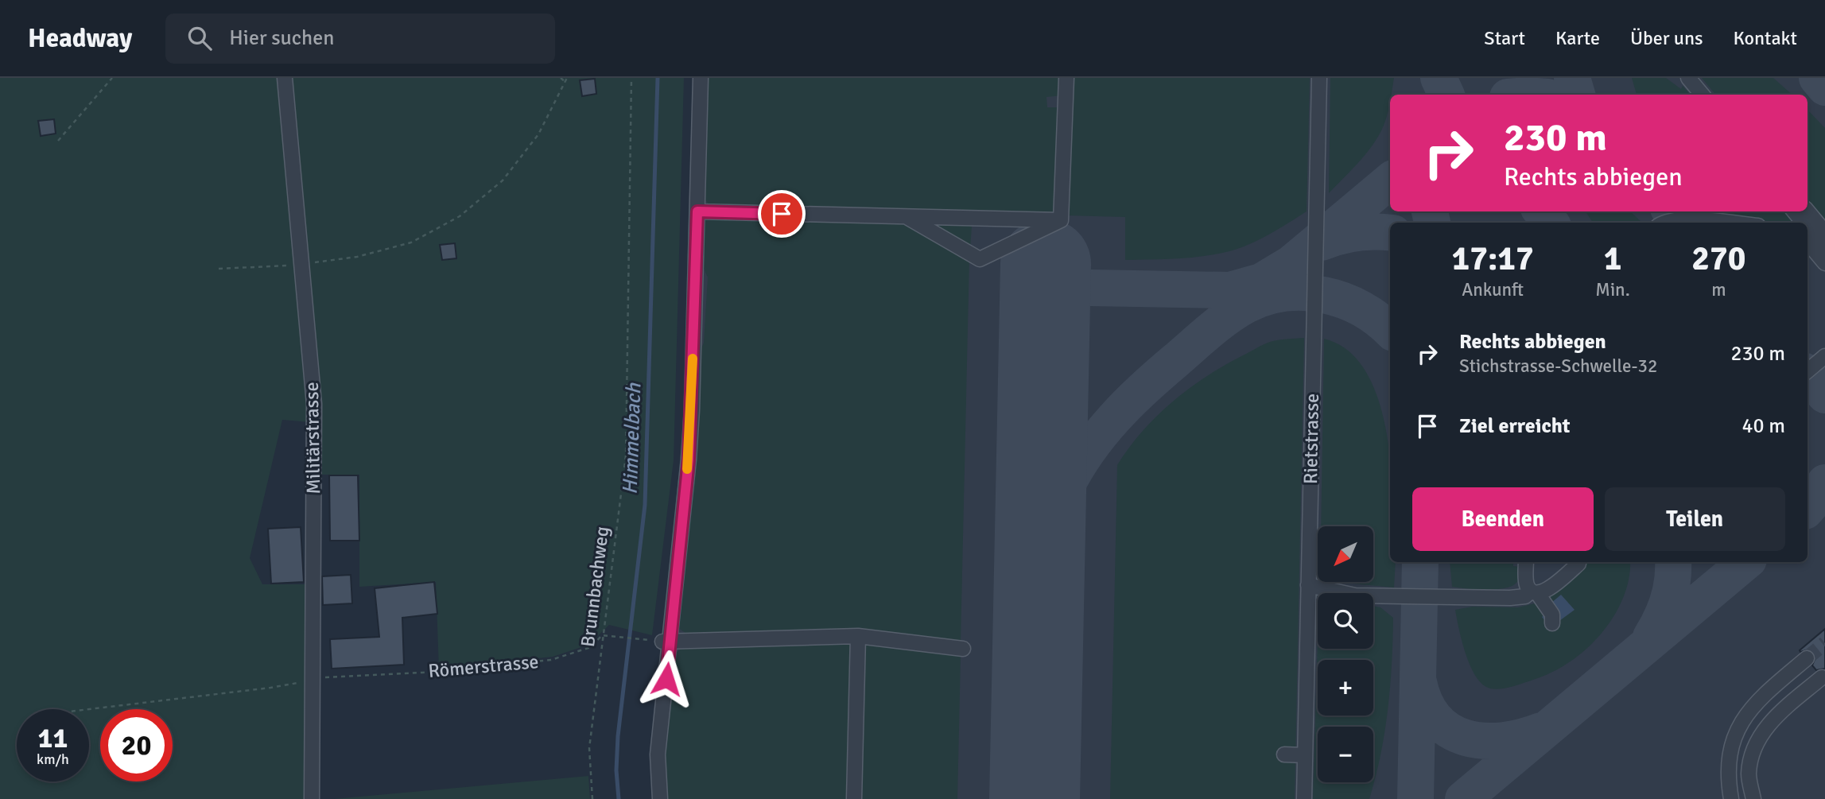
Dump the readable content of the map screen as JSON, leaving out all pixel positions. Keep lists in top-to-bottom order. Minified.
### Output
{"streets":{"street":["Militärstrasse","Rietstrasse"],"path":["Brunnbachweg","Römerstrasse"]},"crossings":[["Militärstrasse","Römerstrasse"],["Brunnbachweg","Römerstrasse"]],"water":["Himmelbach"],"north":"bottom left","page":{"header":"Headway","search":"Hier suchen","nav":["Start","Karte","Über uns","Kontakt"],"turn":["230 m","Rechts abbiegen"],"eta":["17:17","Ankunft","1","Min.","270","m"],"list":[{"name":"Rechts abbiegen","note":"Stichstrasse-Schwelle-32","value":"230 m"},{"name":"Ziel erreicht","value":"40 m"}],"buttons":["Beenden","Teilen"],"map_buttons":["+","−"],"speed":"11 km/h","limit":"20"}}
